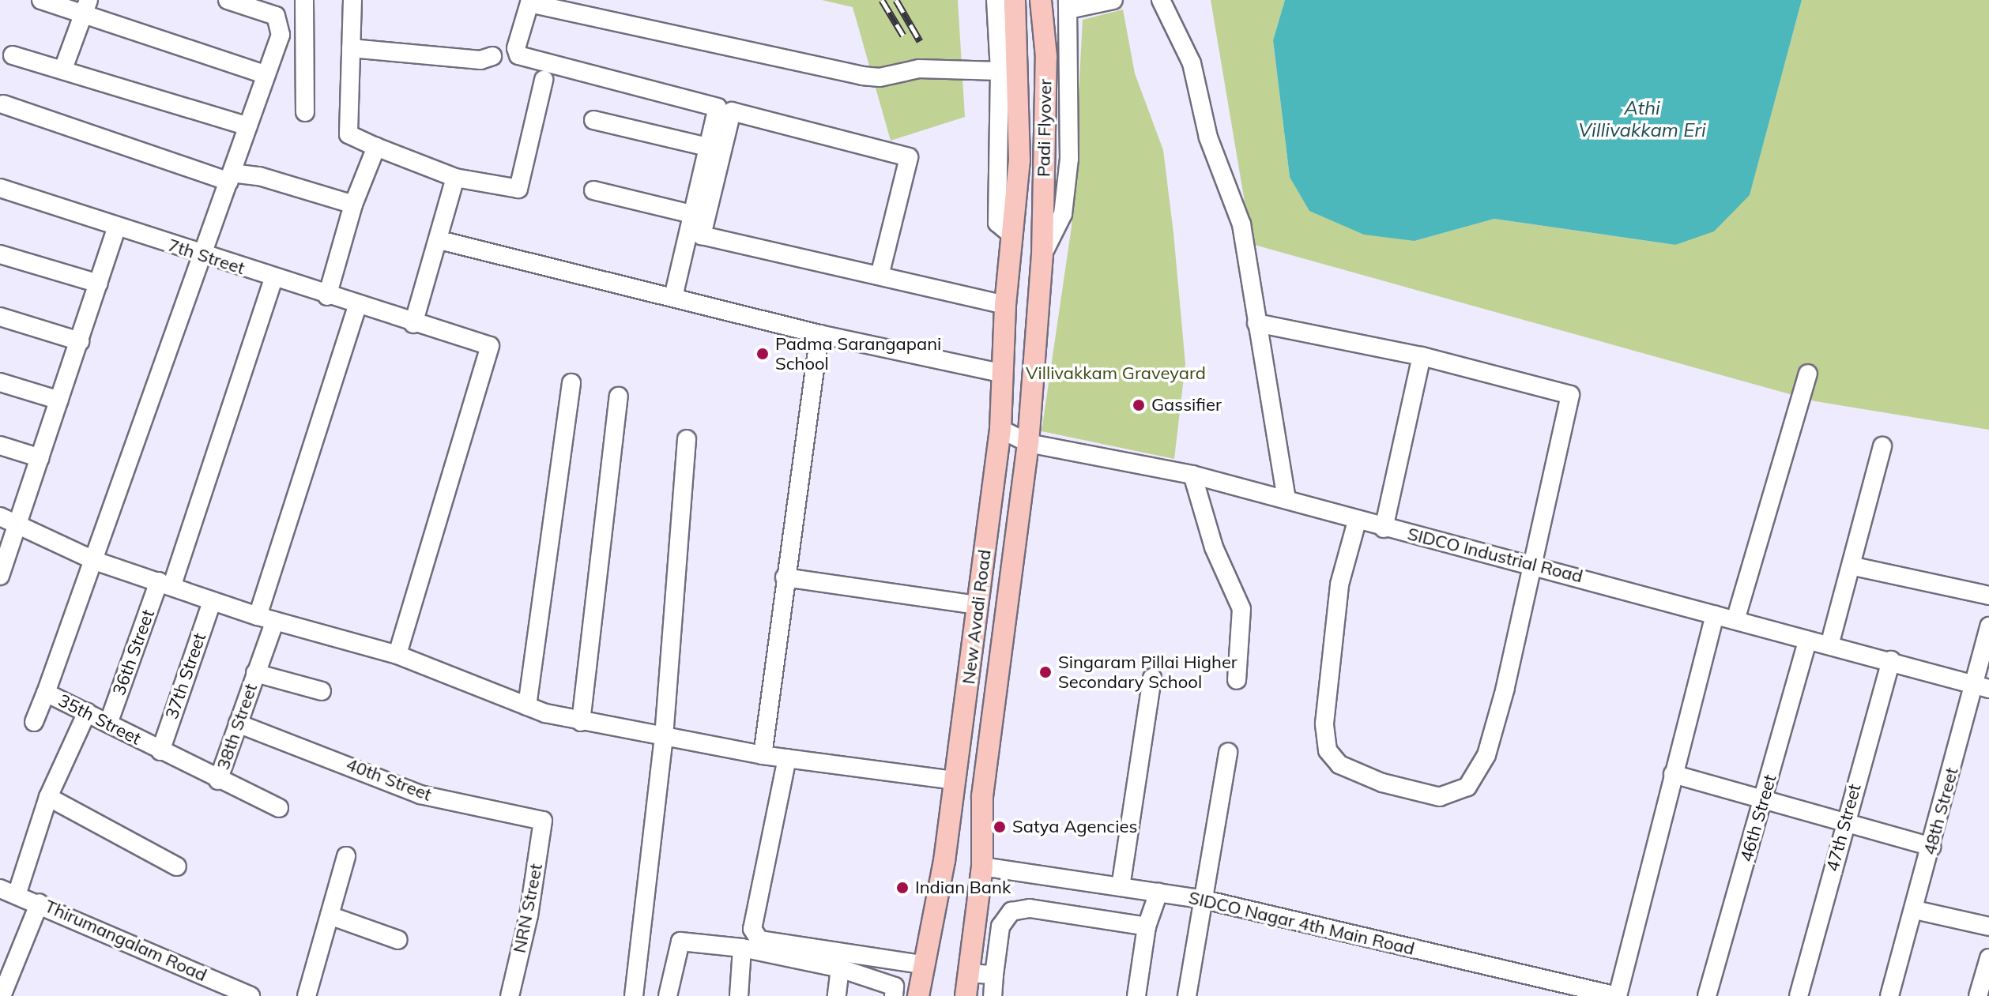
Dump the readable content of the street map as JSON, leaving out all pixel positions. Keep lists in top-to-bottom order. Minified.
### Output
{"streets":{"main road":["Padi Flyover","New Avadi Road"],"street":["7th Street","SIDCO Industrial Road","36th Street","37th Street","35th Street","38th Street","40th Street","48th Street","46th Street","47th Street","NRN Street","SIDCO Nagar 4th Main Road","Thirumangalam Road"]},"crossings":[["Padi Flyover","New Avadi Road"],["7th Street","36th Street"],["7th Street","35th Street"],["SIDCO Industrial Road","New Avadi Road"],["SIDCO Industrial Road","48th Street"],["SIDCO Industrial Road","46th Street"],["SIDCO Industrial Road","47th Street"],["New Avadi Road","SIDCO Nagar 4th Main Road"],["36th Street","35th Street"],["37th Street","35th Street"],["35th Street","38th Street"],["38th Street","40th Street"],["40th Street","NRN Street"]],"water":["Athi Villivakkam Eri"],"parks":["Villivakkam Graveyard"],"places":["Padma Sarangapani School","Gassifier","Singaram Pillai Higher Secondary School","Satya Agencies","Indian Bank"]}
